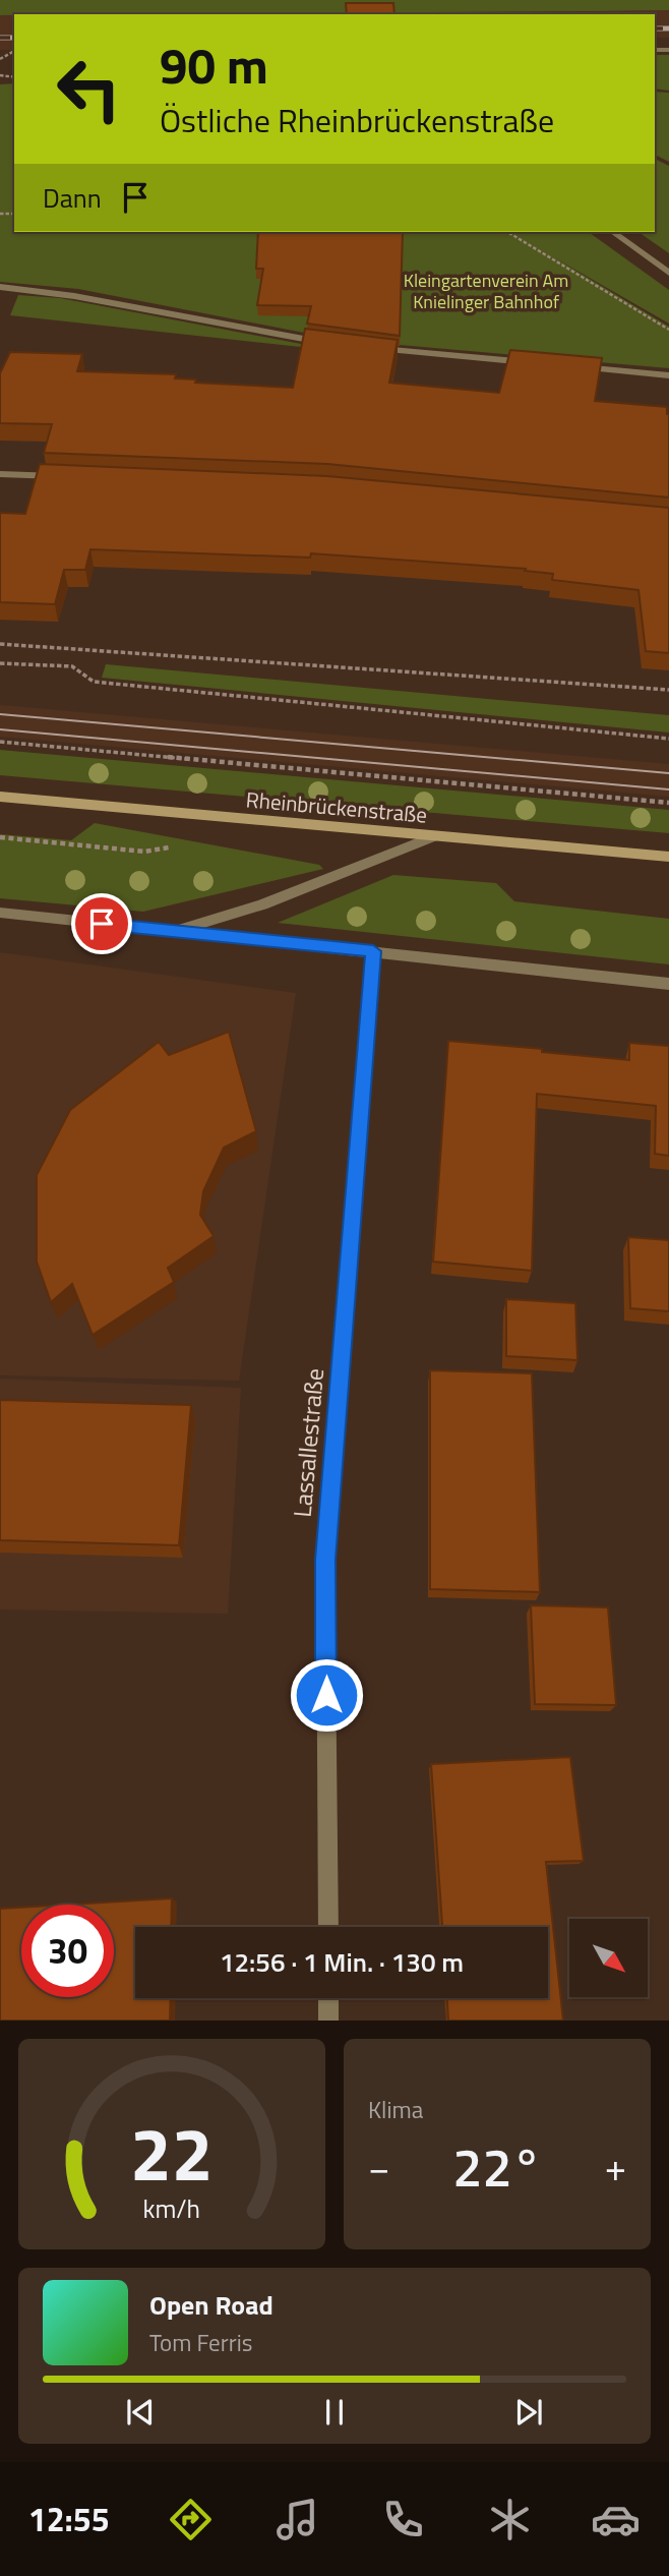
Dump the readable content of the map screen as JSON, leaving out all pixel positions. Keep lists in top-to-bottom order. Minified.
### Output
{"streets":{"main road":["Rheinbrückenstraße"],"street":["Lassallestraße"]},"parks":["Kleingartenverein Am Knielinger Bahnhof"],"north":"bottom right","page":{"turn":["90 m","Östliche Rheinbrückenstraße"],"then":"Dann","limit":"30","trip":"12:56 · 1 Min. · 130 m","tile":"Klima","heat":["−","22°","+"],"song":["Open Road","Tom Ferris"],"tabs":"12:55","gauge":["22","km/h"]}}
